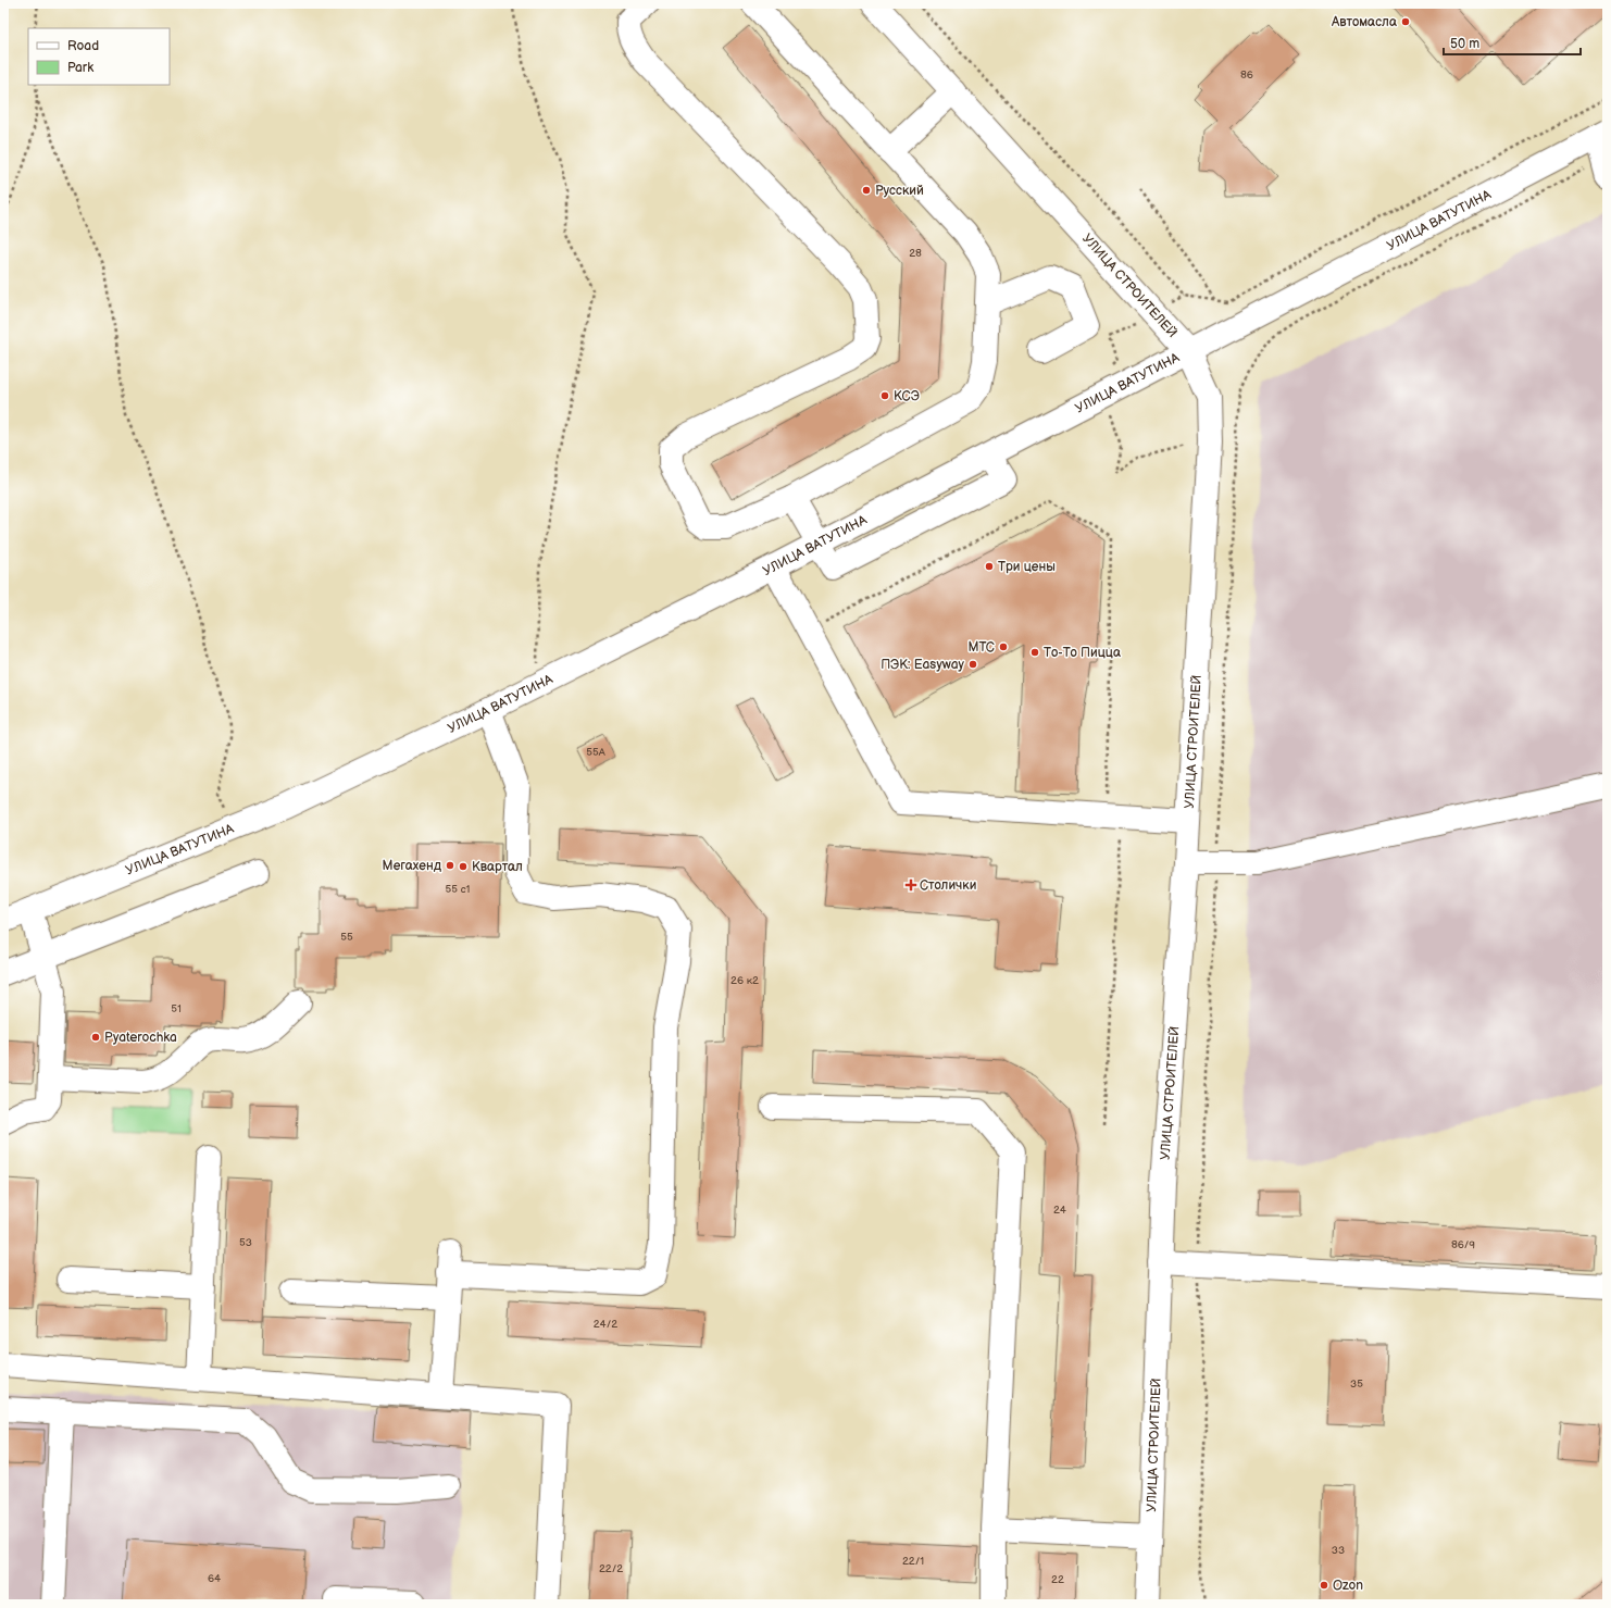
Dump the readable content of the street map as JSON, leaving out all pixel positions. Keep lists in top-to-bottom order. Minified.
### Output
{"streets":{"street":["УЛИЦА ВАТУТИНА","УЛИЦА СТРОИТЕЛЕЙ"]},"crossings":[["УЛИЦА ВАТУТИНА","УЛИЦА СТРОИТЕЛЕЙ"]],"places":{"other":["Автомасла","Русский","КСЭ","Три цены","МТС","То-То Пицца","ПЭК: Easyway","Мегахенд","Квартал","Pyaterochka","Ozon"],"health":["Столички"]},"house_numbers":["86","28","55А","55 с1","55","26 к2","51","24","53","86/9","24/2","35","33","22/1","22/2","64","22"],"legend":["Road","Park"],"scale_bar":"50 m"}
